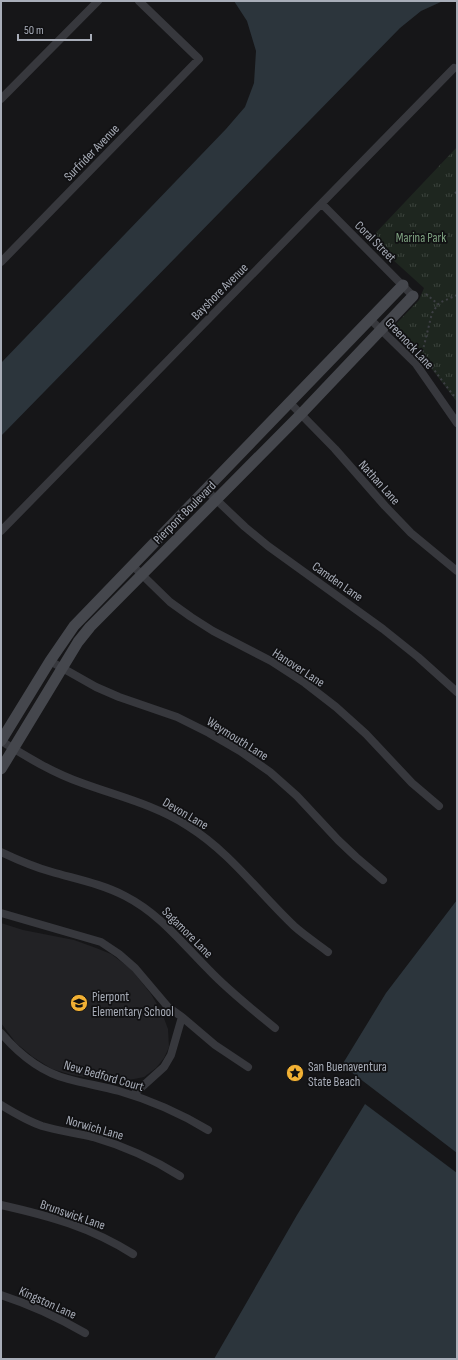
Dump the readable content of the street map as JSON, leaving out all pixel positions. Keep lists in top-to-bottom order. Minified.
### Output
{"streets":{"street":["Surfrider Avenue","Coral Street","Bayshore Avenue","Greenock Lane","Nathan Lane","Pierpont Boulevard","Camden Lane","Hanover Lane","Weymouth Lane","Devon Lane","Sagamore Lane","New Bedford Court","Norwich Lane","Brunswick Lane","Kingston Lane"]},"crossings":[["Coral Street","Bayshore Avenue"],["Coral Street","Pierpont Boulevard"],["Greenock Lane","Pierpont Boulevard"],["Nathan Lane","Pierpont Boulevard"],["Pierpont Boulevard","Camden Lane"],["Pierpont Boulevard","Hanover Lane"],["Pierpont Boulevard","Weymouth Lane"],["Pierpont Boulevard","Devon Lane"]],"parks":["Marina Park"],"places":{"school or university":["Pierpont Elementary School"],"place":["San Buenaventura State Beach"]},"scale_bar":"50 m"}
